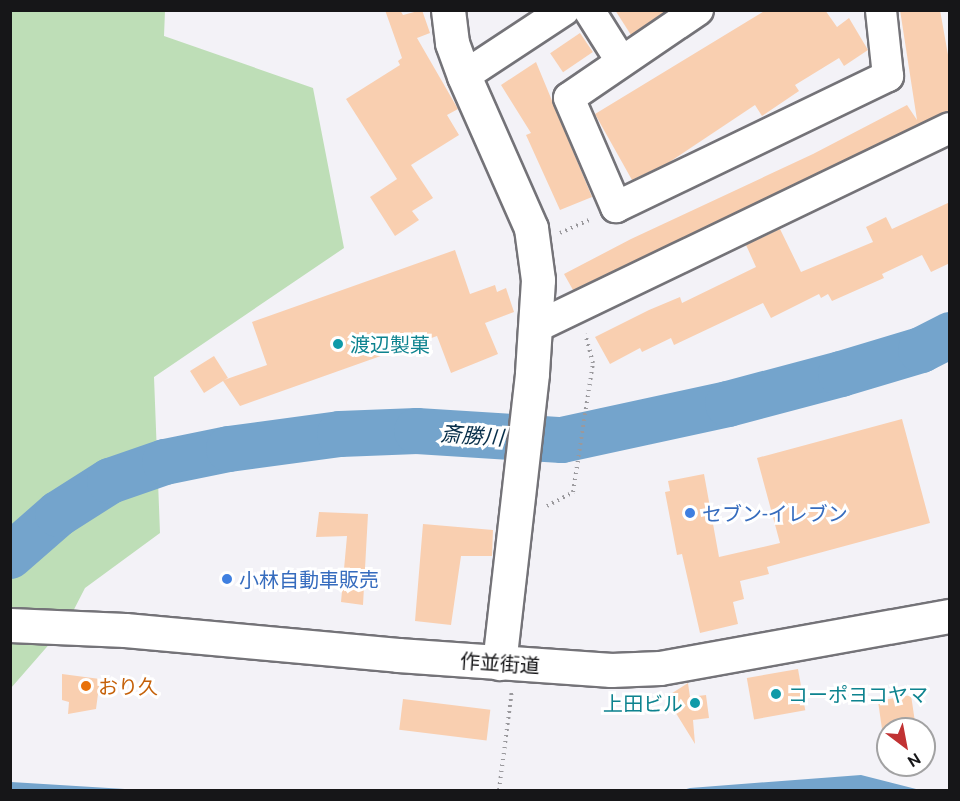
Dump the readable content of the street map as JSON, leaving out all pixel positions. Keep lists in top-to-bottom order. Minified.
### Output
{"streets":{"street":["作並街道"]},"water":["斎勝川"],"places":["渡辺製菓","セブン-イレブン","小林自動車販売","おり久","コーポヨコヤマ","上田ビル"],"north":"bottom right"}
